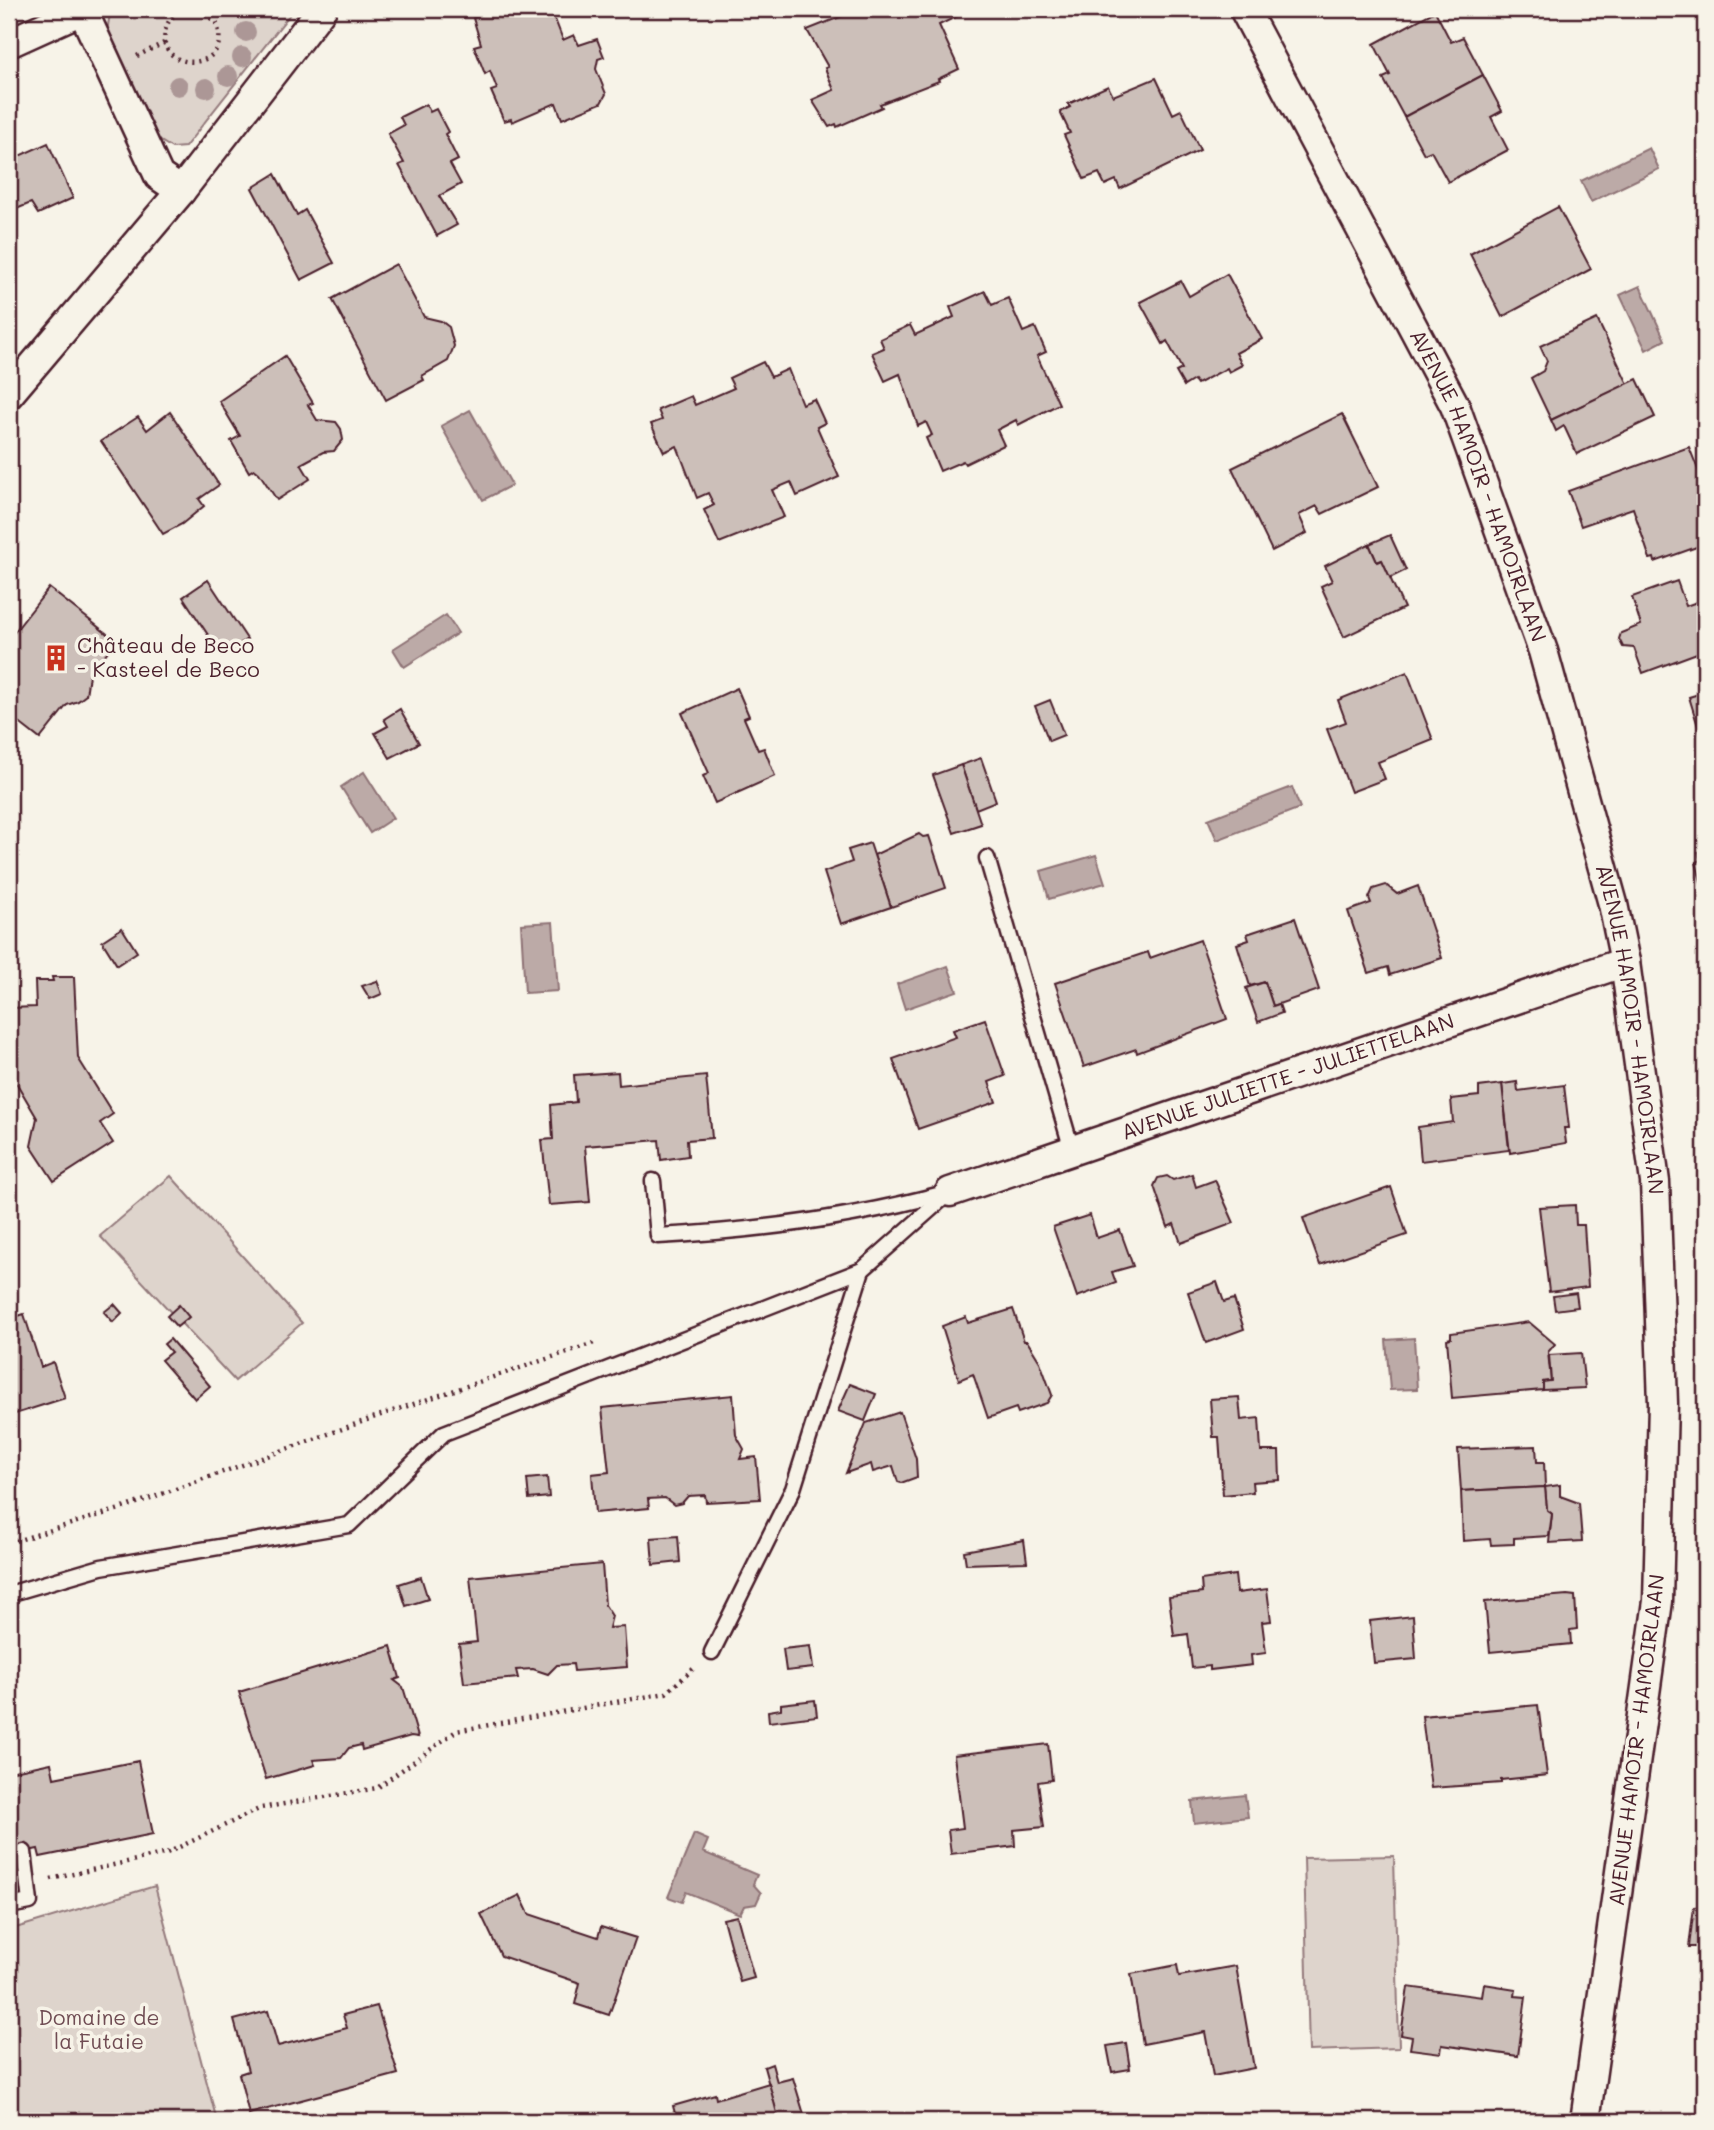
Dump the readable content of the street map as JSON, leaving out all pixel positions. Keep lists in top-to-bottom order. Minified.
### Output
{"streets":{"street":["AVENUE HAMOIR - HAMOIRLAAN","AVENUE JULIETTE - JULIETTELAAN"]},"crossings":[["AVENUE HAMOIR - HAMOIRLAAN","AVENUE JULIETTE - JULIETTELAAN"]],"parks":["Domaine de la Futaie"],"places":{"building":["Château de Beco - Kasteel de Beco"]}}
